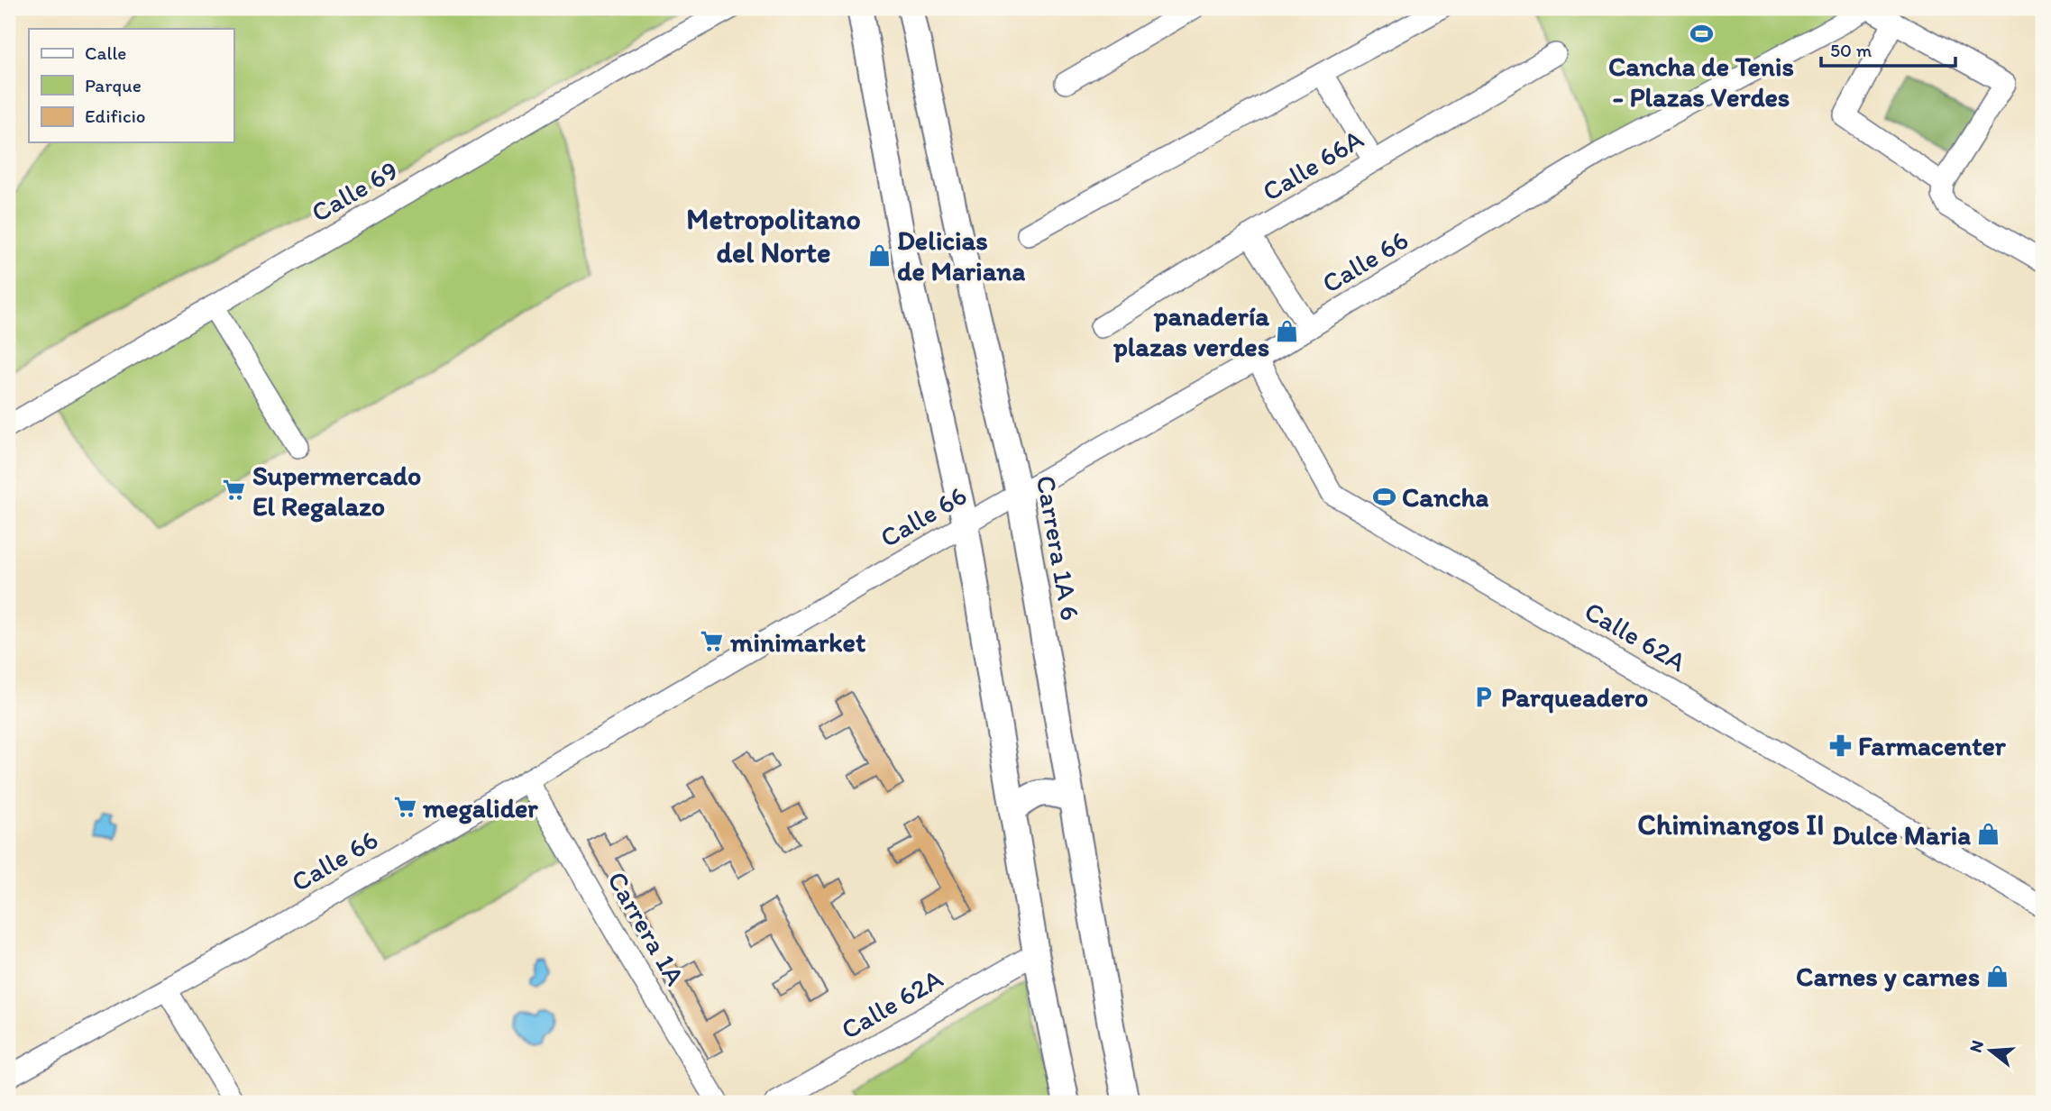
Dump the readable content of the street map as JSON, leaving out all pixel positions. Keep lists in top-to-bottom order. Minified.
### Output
{"streets":{"street":["Calle 66A","Calle 69","Calle 66","Carrera 1A 6","Calle 62A","Carrera 1A"]},"crossings":[["Calle 66","Carrera 1A 6"],["Calle 66","Calle 62A"],["Calle 66","Carrera 1A"]],"districts":["Metropolitano del Norte","Chiminangos II"],"places":{"sports":["Cancha de Tenis - Plazas Verdes","Cancha"],"shop":["Delicias de Mariana","panadería plazas verdes","Dulce Maria","Carnes y carnes"],"supermarket":["Supermercado El Regalazo","minimarket","megalider"],"parking":["Parqueadero"],"pharmacy":["Farmacenter"]},"legend":["Calle","Parque","Edificio"],"scale_bar":"50 m","north":"left"}
